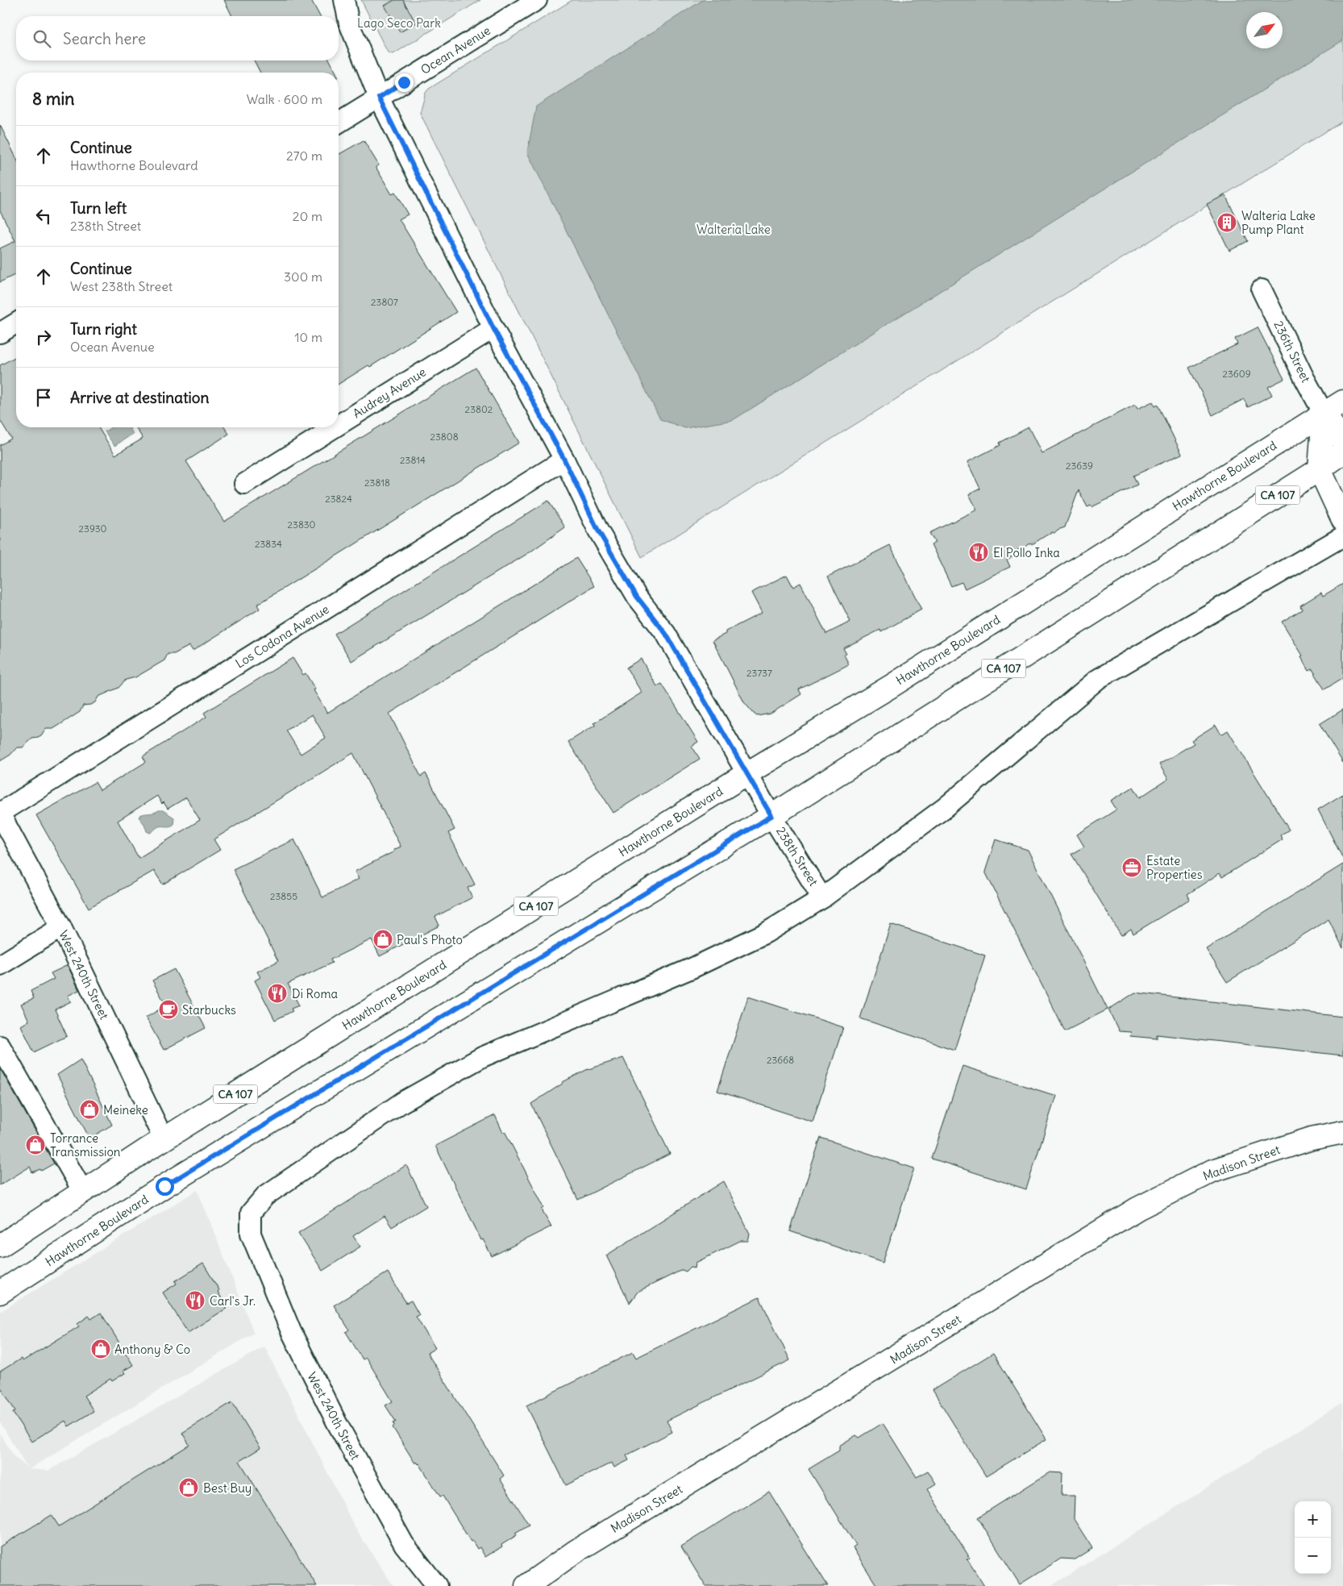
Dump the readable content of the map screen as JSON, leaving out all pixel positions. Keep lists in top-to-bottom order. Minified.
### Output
{"streets":{"main road":["Hawthorne Boulevard","CA 107","Madison Street"],"street":["Ocean Avenue","236th Street","Audrey Avenue","Los Codona Avenue","238th Street","West 240th Street"]},"crossings":[["Ocean Avenue","238th Street"],["236th Street","Hawthorne Boulevard"],["Audrey Avenue","238th Street"],["Hawthorne Boulevard","238th Street"],["Hawthorne Boulevard","West 240th Street"],["Los Codona Avenue","238th Street"],["Los Codona Avenue","West 240th Street"],["238th Street","West 240th Street"]],"parks":["Lago Seco Park","Walteria Lake"],"places":{"building":["Walteria Lake Pump Plant"],"restaurant":["El Pollo Inka","Di Roma","Carl's Jr."],"office":["Estate Properties"],"shop":["Paul's Photo","Meineke","Torrance Transmission","Anthony & Co","Best Buy"],"cafe":["Starbucks"]},"house_numbers":["23807","23609","23802","23808","23814","23639","23818","23824","23830","23930","23834","23737","23855","23668"],"north":"top right","page":{"search":"Search here","heading":["8 min","Walk · 600 m"],"list":[["Continue","Hawthorne Boulevard","270 m"],["Turn left","238th Street","20 m"],["Continue","West 238th Street","300 m"],["Turn right","Ocean Avenue","10 m"],"Arrive at destination"],"map_buttons":["+","−"]}}
